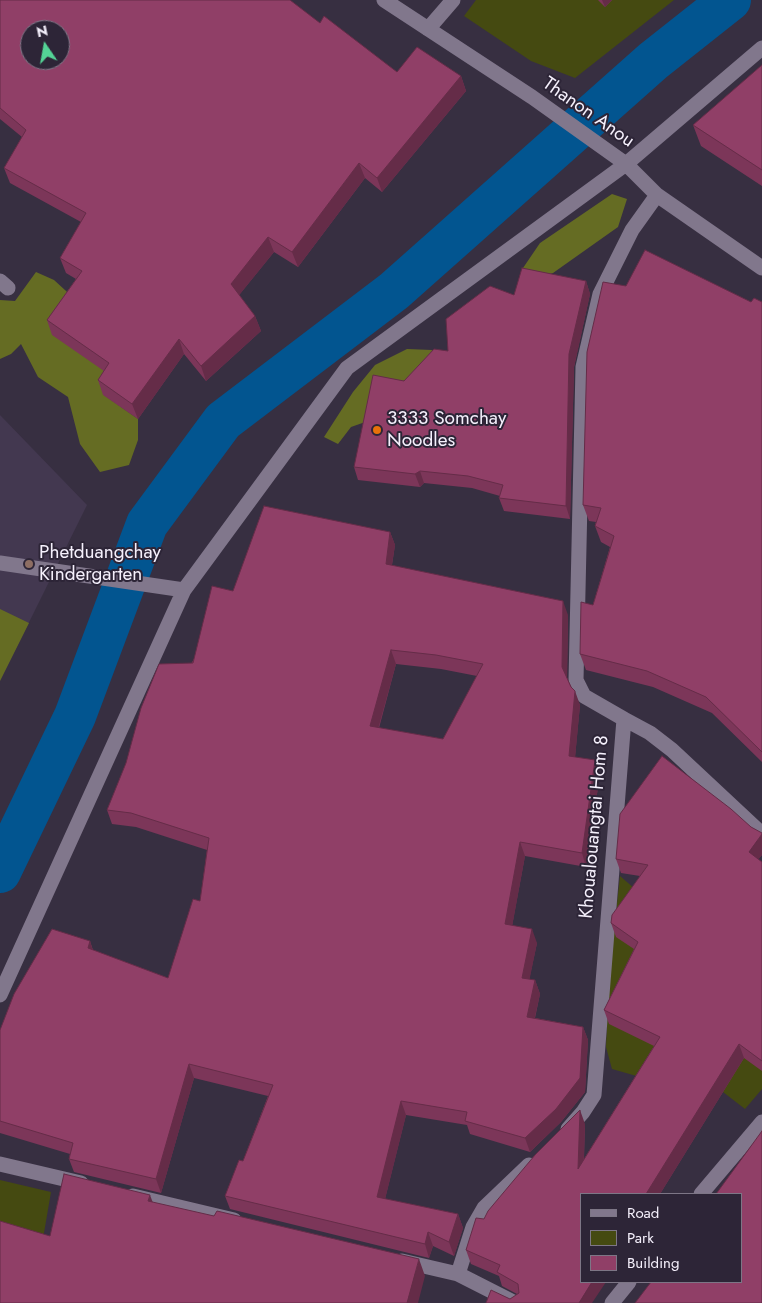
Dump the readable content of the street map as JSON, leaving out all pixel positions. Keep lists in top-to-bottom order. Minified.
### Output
{"streets":{"street":["Thanon Anou","Khoualouangtai Hom 8"]},"crossings":[["Thanon Anou","Khoualouangtai Hom 8"]],"places":["3333 Somchay Noodles","Phetduangchay Kindergarten"],"legend":["Road","Park","Building"],"north":"top"}
